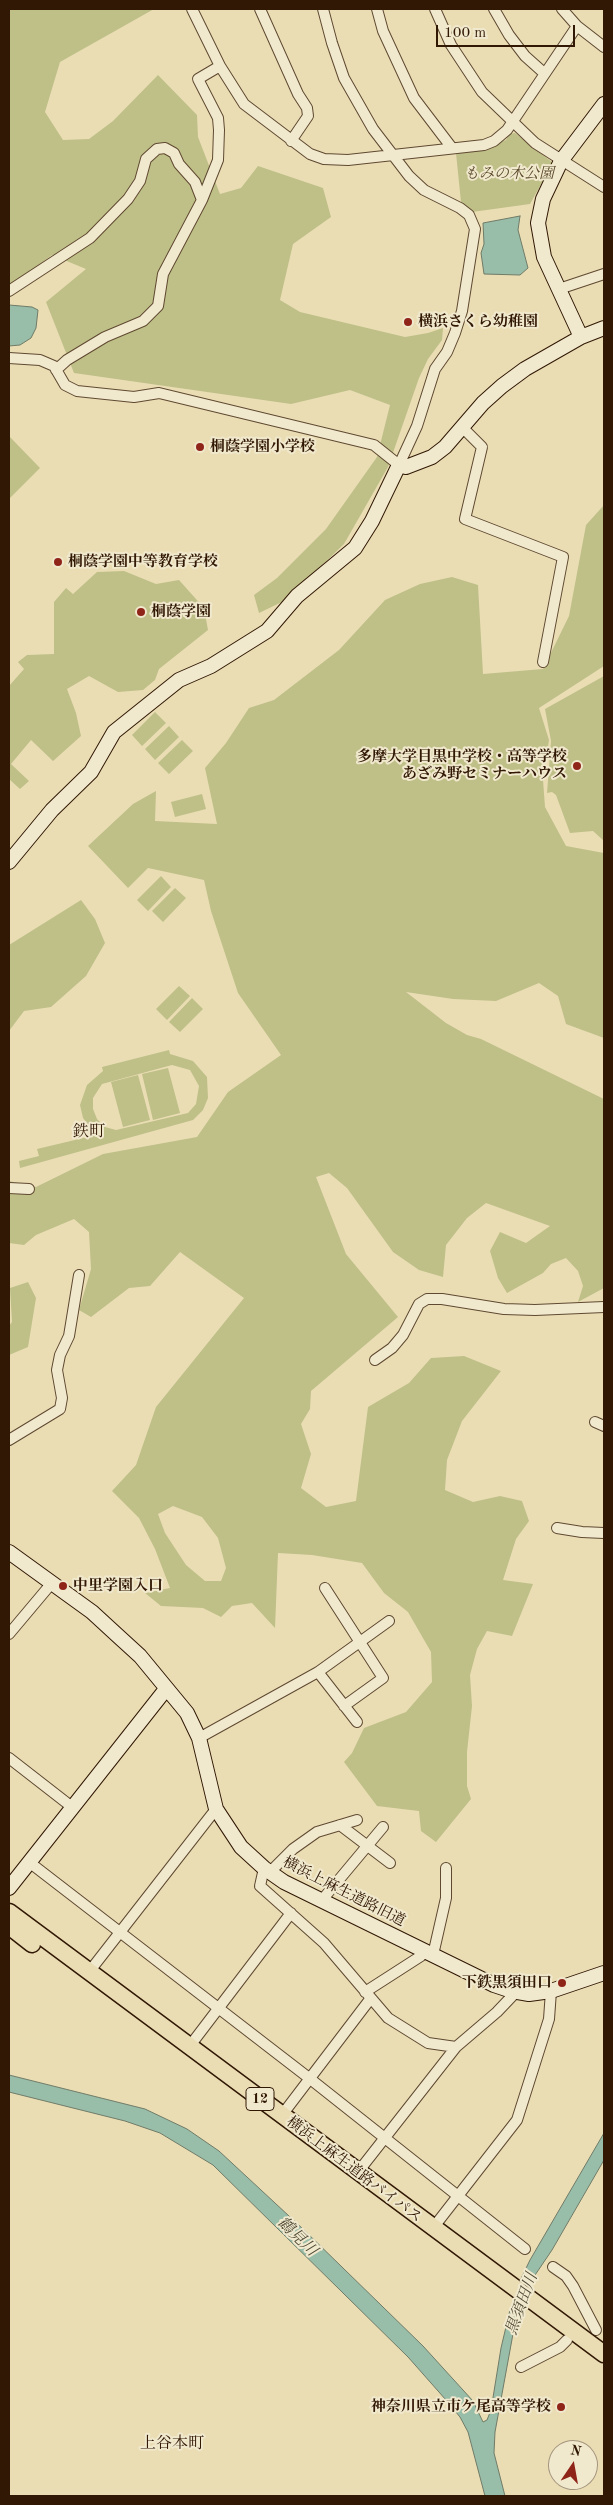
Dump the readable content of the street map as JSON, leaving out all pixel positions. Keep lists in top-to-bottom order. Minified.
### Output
{"streets":{"main road":["12","横浜上麻生道路バイパス"],"street":["横浜上麻生道路旧道"]},"districts":["鉄町","上谷本町"],"water":["鶴見川","黒須田川"],"parks":["もみの木公園"],"places":["横浜さくら幼稚園","桐蔭学園小学校","桐蔭学園中等教育学校","桐蔭学園","多摩大学目黒中学校・高等学校 あざみ野セミナーハウス","中里学園入口","下鉄黒須田口","神奈川県立市ケ尾高等学校"],"scale_bar":"100 m","north":"top"}
